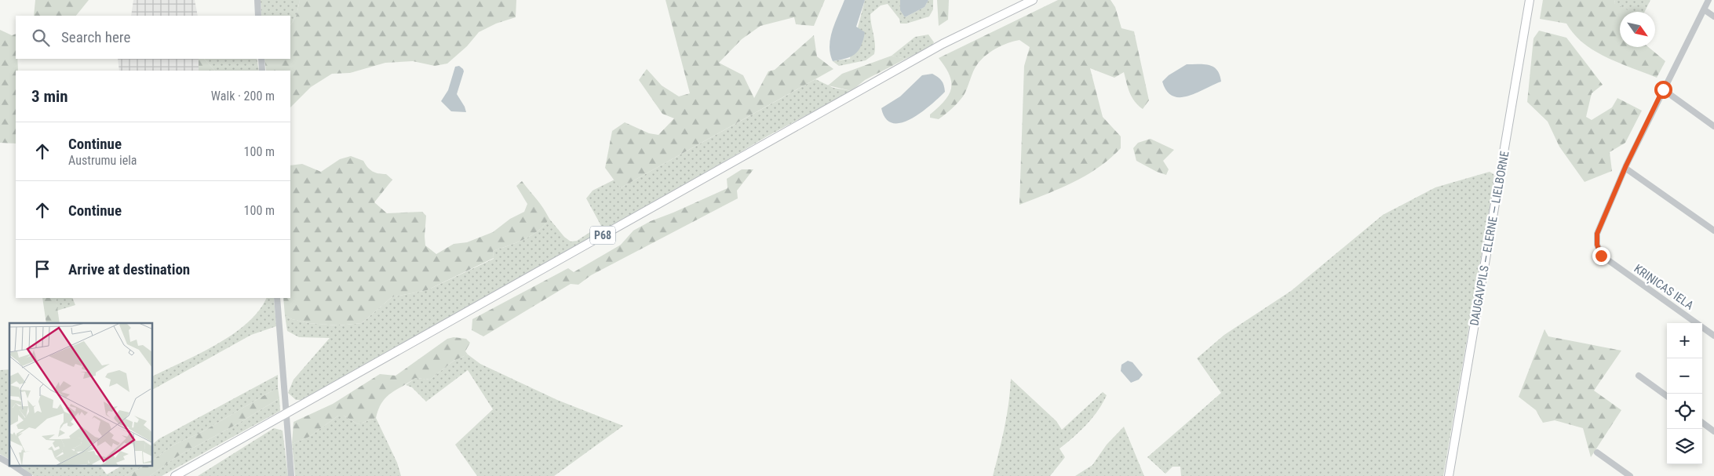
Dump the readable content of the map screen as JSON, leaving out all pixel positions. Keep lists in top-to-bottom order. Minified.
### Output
{"streets":{"main road":["P68","DAUGAVPILS — ELERNE — LIELBORNE"],"street":["KRIŅICAS IELA"]},"north":"bottom right","page":{"search":"Search here","heading":["3 min","Walk · 200 m"],"list":[["Continue","Austrumu iela","100 m"],["Continue","100 m"],"Arrive at destination"],"map_buttons":["+","−"]}}
